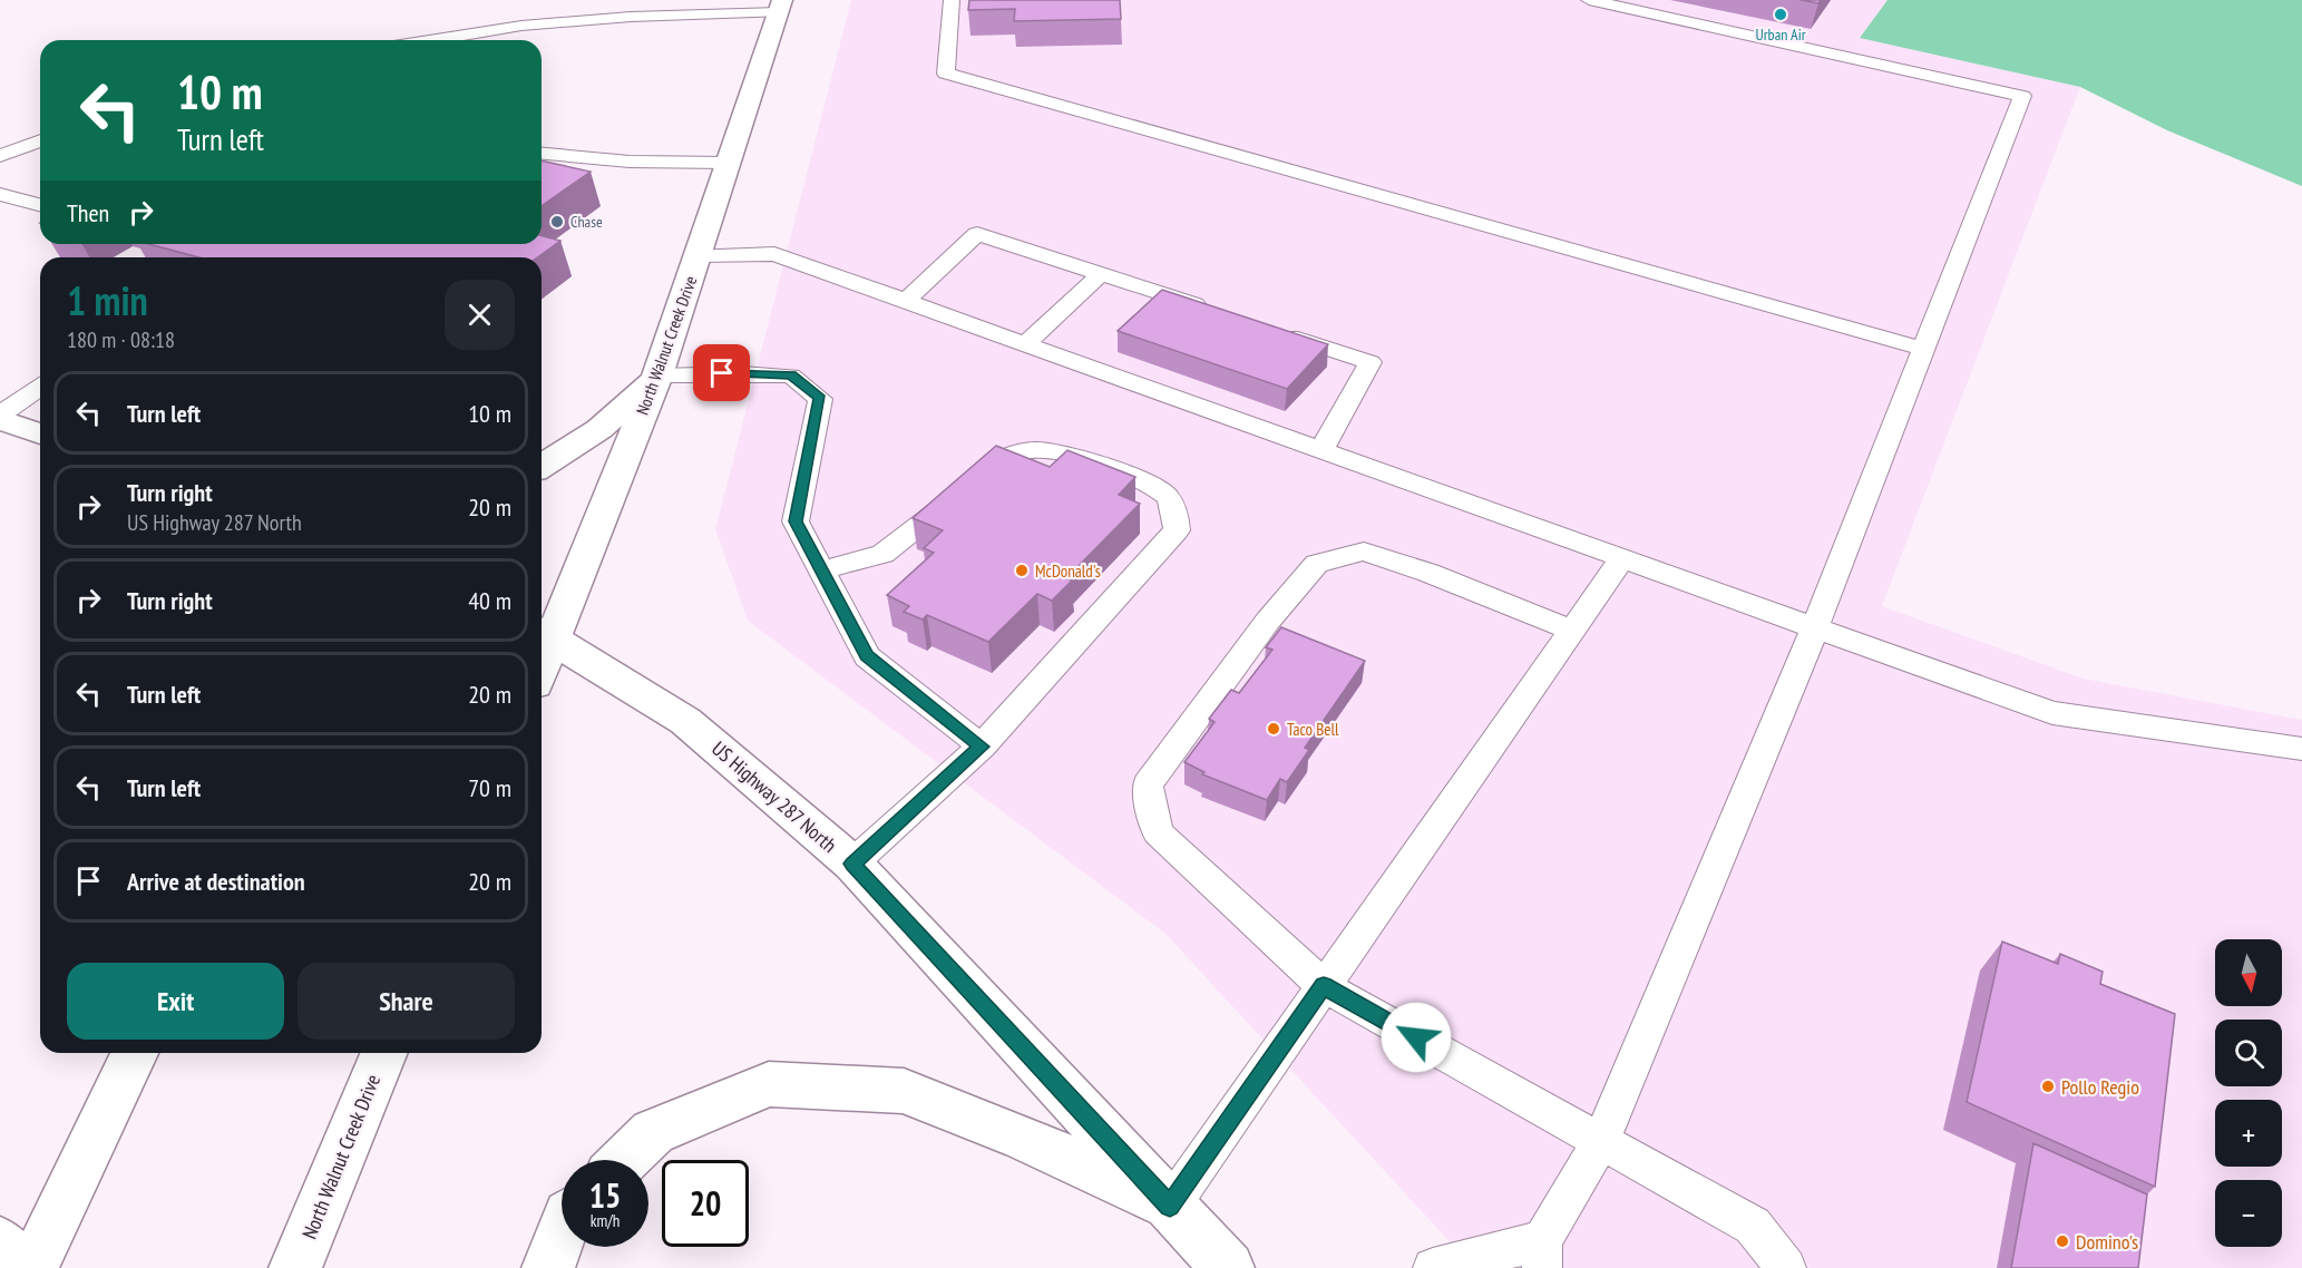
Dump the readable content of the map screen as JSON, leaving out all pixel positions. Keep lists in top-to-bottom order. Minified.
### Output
{"streets":{"main road":["North Walnut Creek Drive","US Highway 287 North"]},"crossings":[["North Walnut Creek Drive","US Highway 287 North"]],"places":["Urban Air","Chase","McDonald's","Taco Bell","Pollo Regio","Domino's"],"north":"bottom","page":{"turn":["10 m","Turn left"],"then":"Then","heading":["1 min","180 m · 08:18"],"list":[{"name":"Turn left","value":"10 m"},{"name":"Turn right","note":"US Highway 287 North","value":"20 m"},{"name":"Turn right","value":"40 m"},{"name":"Turn left","value":"20 m"},{"name":"Turn left","value":"70 m"},{"name":"Arrive at destination","value":"20 m"}],"map_buttons":["+","−"],"buttons":["Exit","Share"],"speed":"15 km/h","limit":"20"}}
